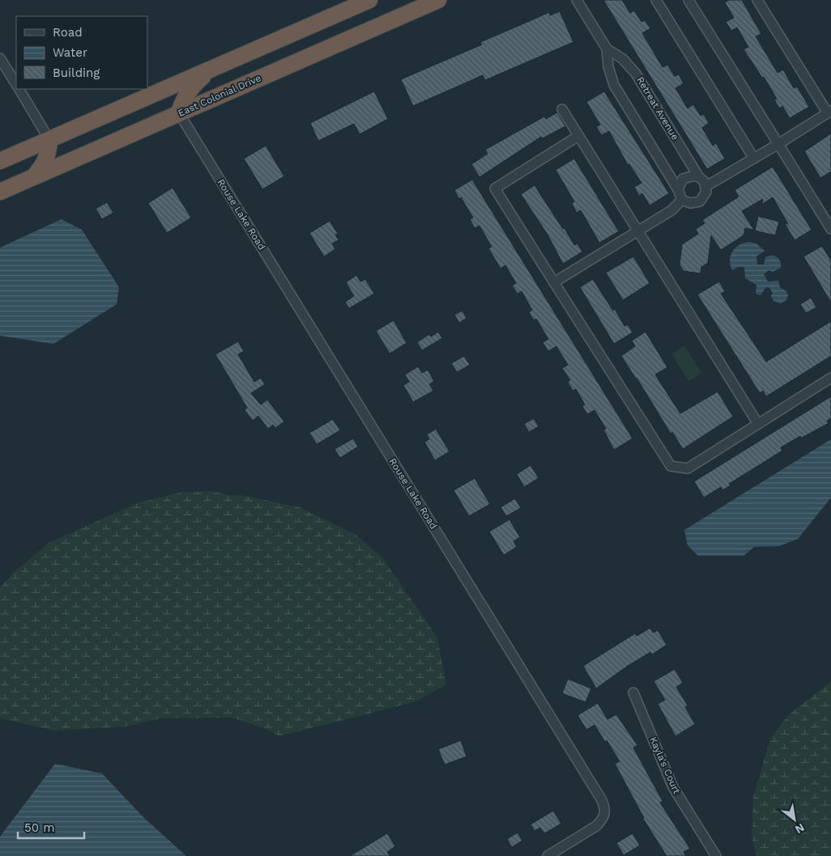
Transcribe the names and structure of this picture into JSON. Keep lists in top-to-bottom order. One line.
{"streets":{"highway":["East Colonial Drive"],"street":["Retreat Avenue","Rouse Lake Road","Kayla's Court"]},"crossings":[["East Colonial Drive","Rouse Lake Road"]],"legend":["Road","Water","Building"],"scale_bar":"50 m","north":"bottom right"}
